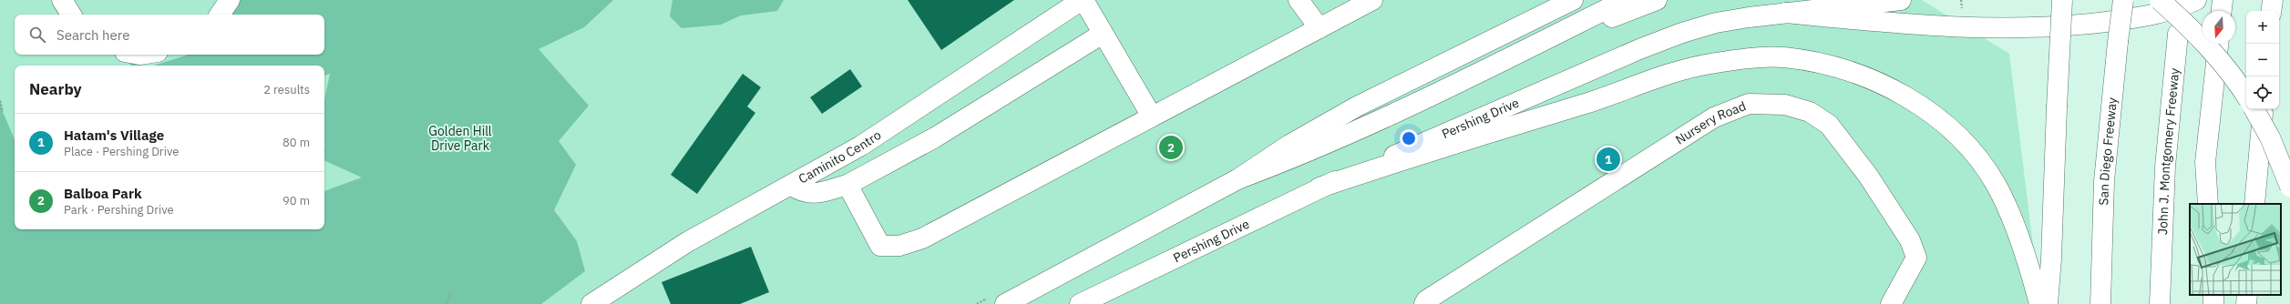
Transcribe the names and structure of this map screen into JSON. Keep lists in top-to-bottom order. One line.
{"streets":{"main road":["Pershing Drive","Nursery Road","San Diego Freeway","John J. Montgomery Freeway","Caminito Centro"]},"parks":["Golden Hill Drive Park"],"north":"bottom","page":{"map_buttons":["+","−"],"search":"Search here","heading":["Nearby","2 results"],"list":[{"mark":"1","name":"Hatam's Village","note":"Place · Pershing Drive","value":"80 m"},{"mark":"2","name":"Balboa Park","note":"Park · Pershing Drive","value":"90 m"}],"pins":["2","1"]}}
